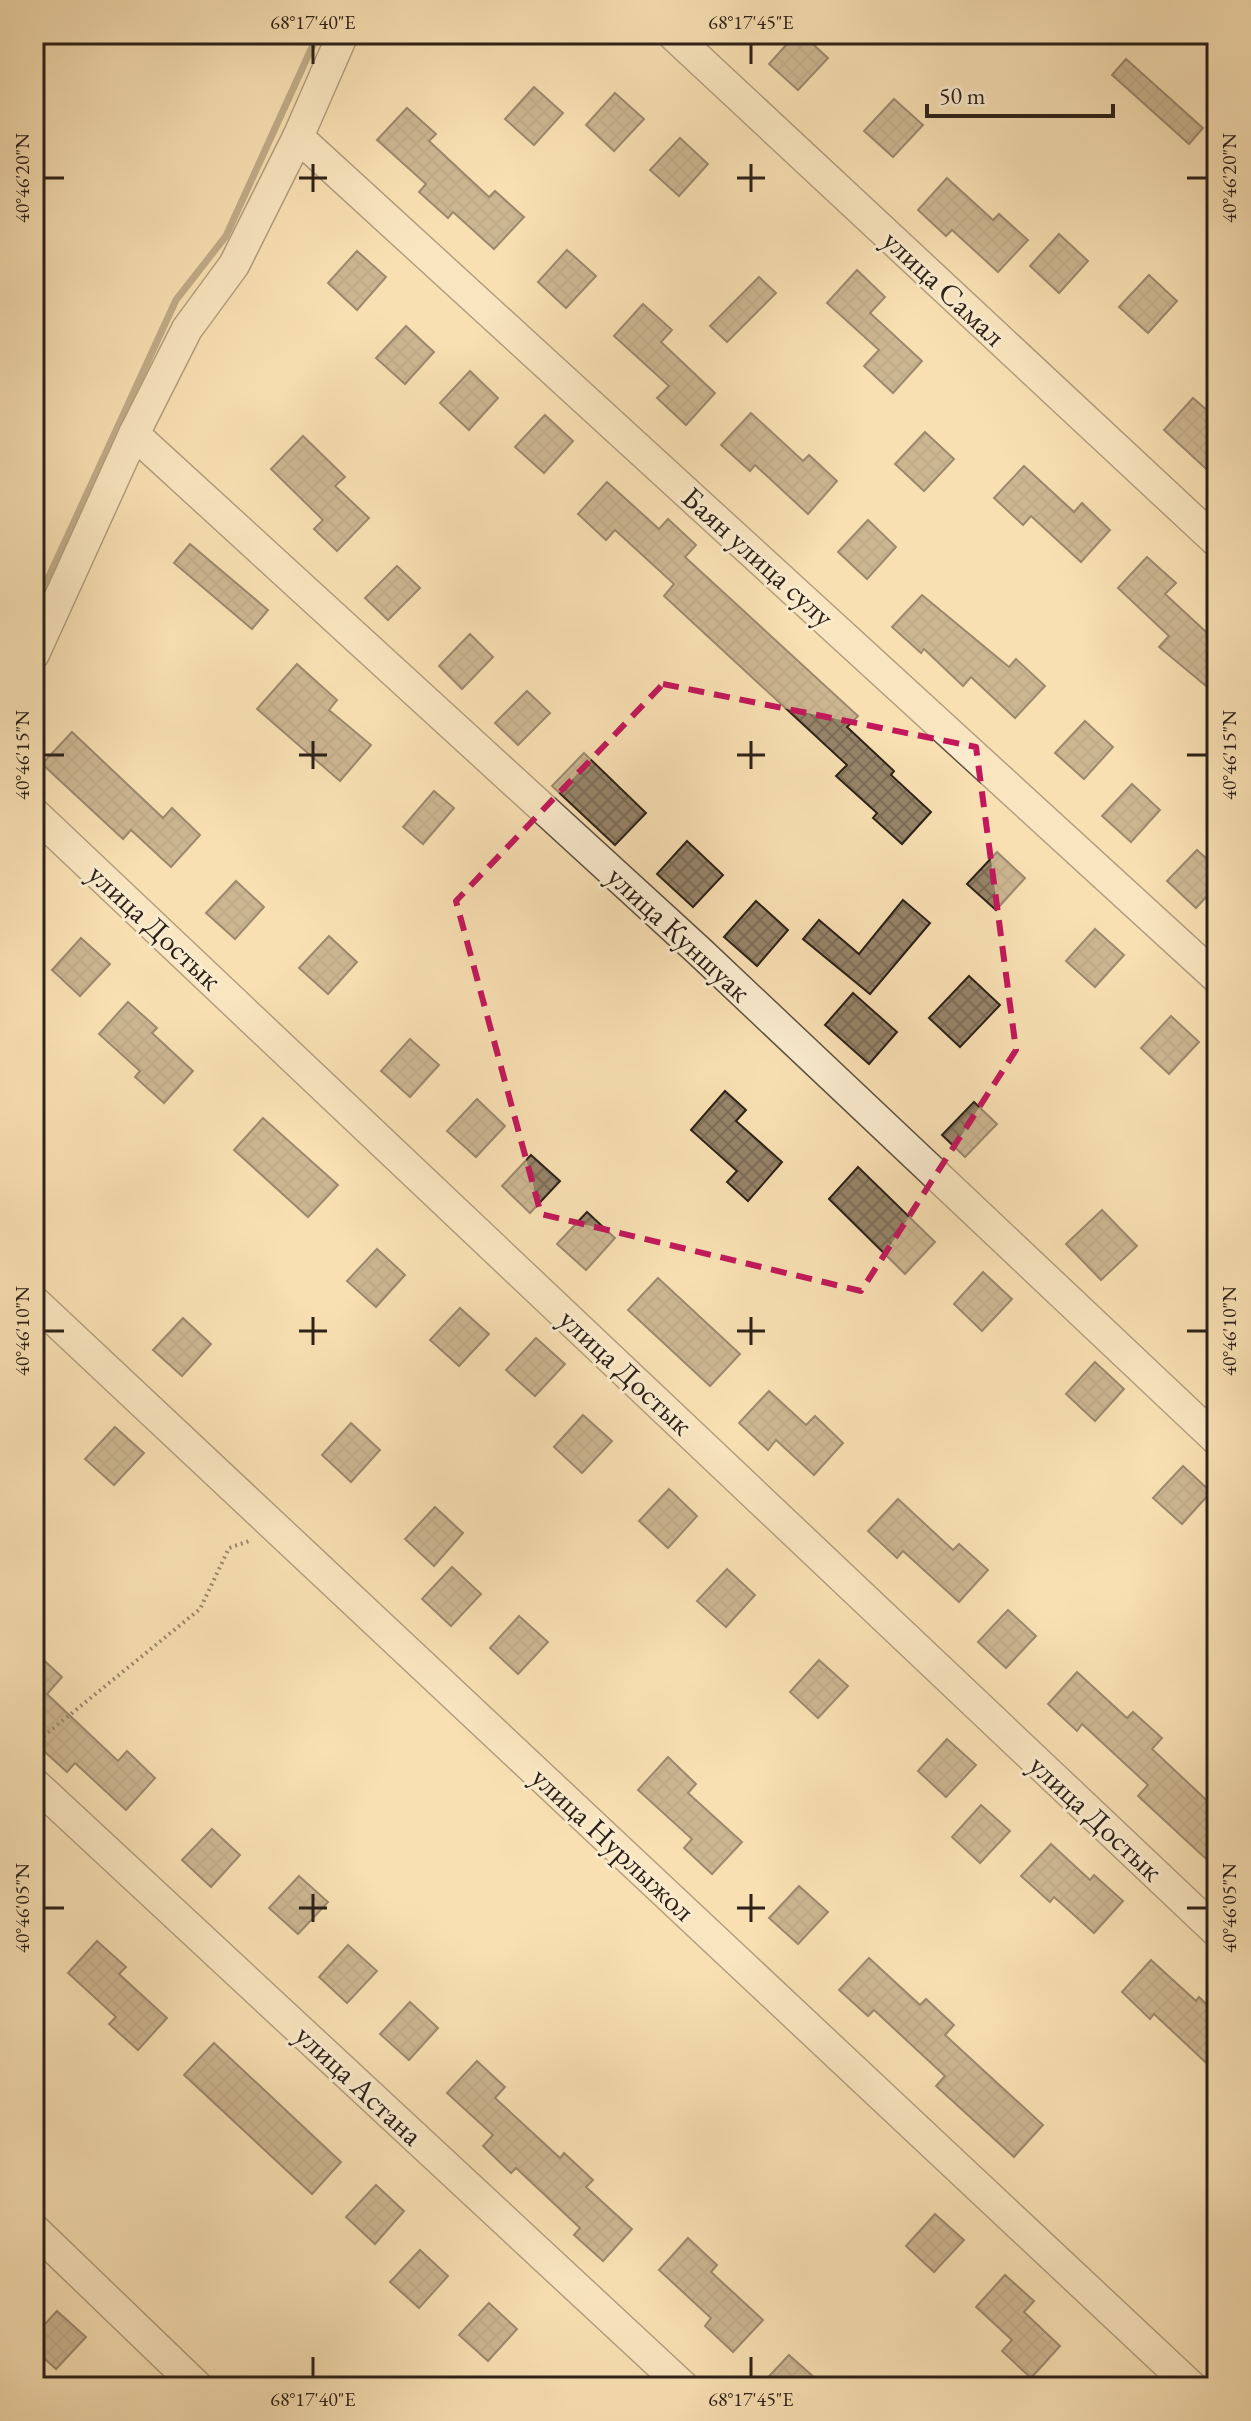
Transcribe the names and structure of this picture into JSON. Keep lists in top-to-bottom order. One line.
{"streets":{"street":["улица Самал","Баян улица сулу","улица Достык","улица Куншуак","улица Нурлыжол","улица Астана"]},"scale_bar":"50 m","coordinates":["68°17'40\"E","68°17'45\"E","40°46'20\"N","40°46'15\"N","40°46'10\"N","40°46'05\"N"]}
